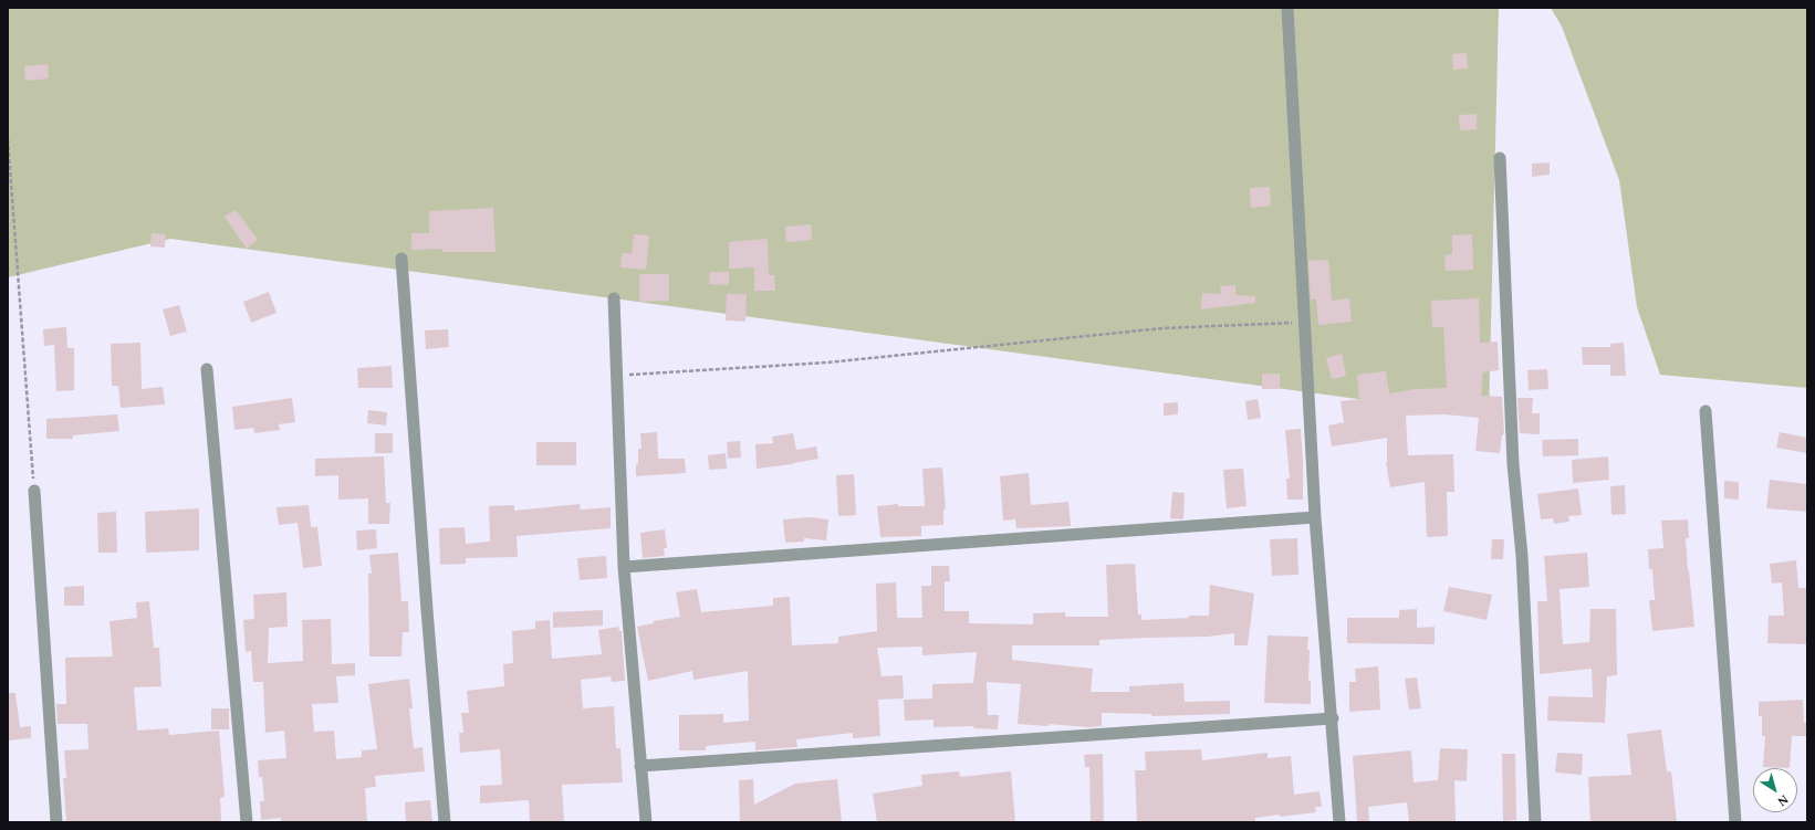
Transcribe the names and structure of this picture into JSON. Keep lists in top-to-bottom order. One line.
{"north":"bottom right"}
